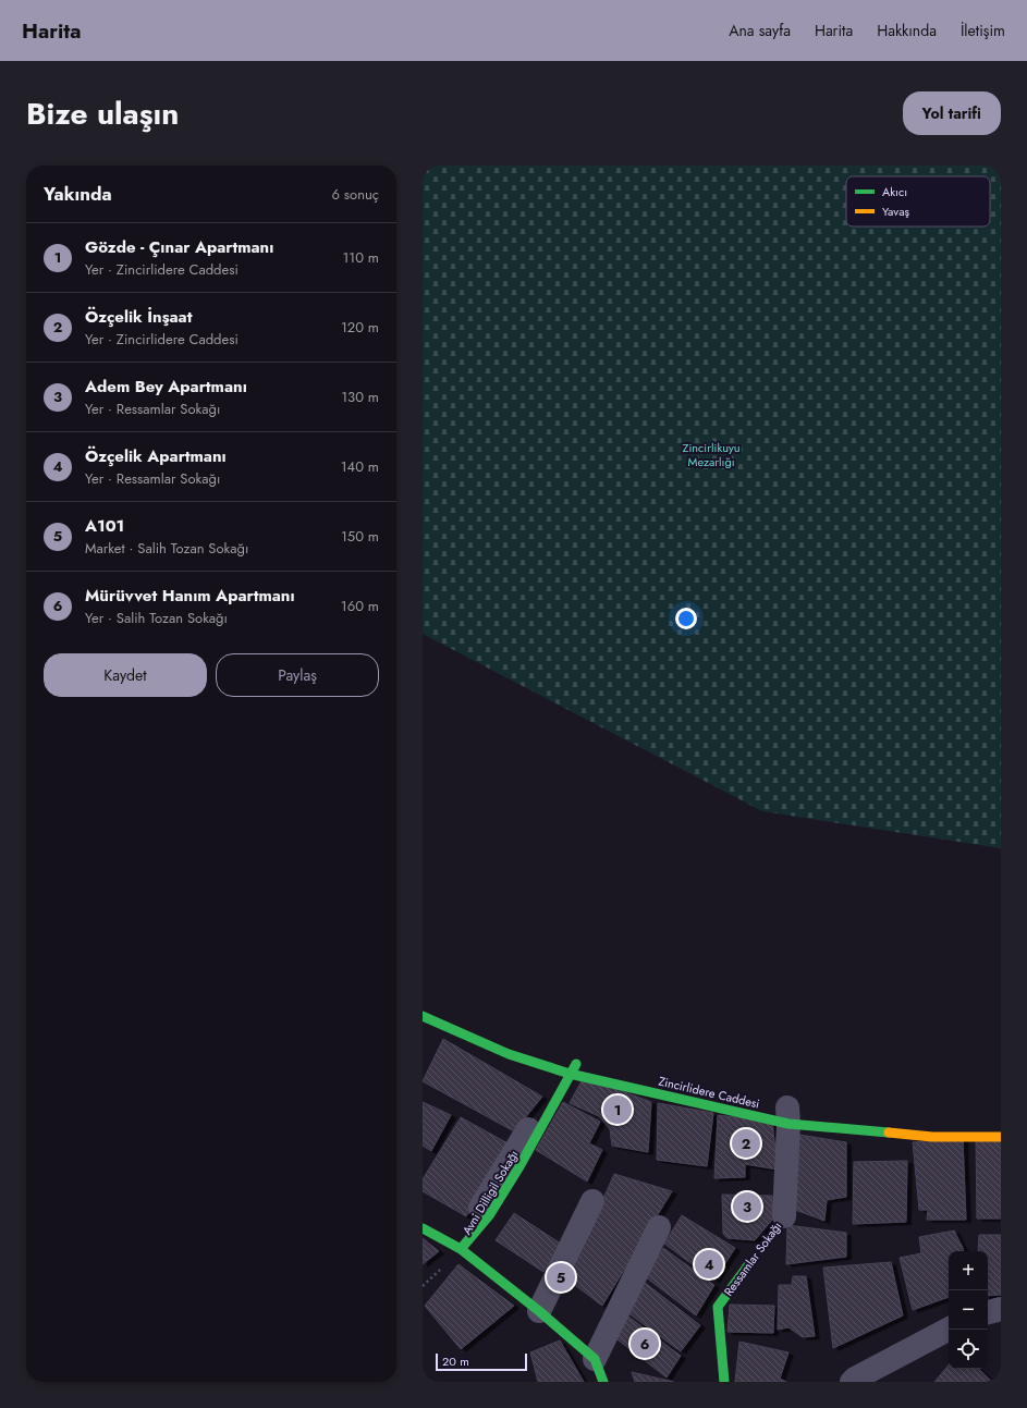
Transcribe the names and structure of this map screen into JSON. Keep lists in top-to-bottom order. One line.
{"streets":{"street":["Zincirlidere Caddesi","Avni Dilligil Sokağı","Ressamlar Sokağı"]},"crossings":[["Zincirlidere Caddesi","Avni Dilligil Sokağı"],["Zincirlidere Caddesi","Ressamlar Sokağı"]],"parks":["Zincirlikuyu Mezarlığı"],"legend":["Akıcı","Yavaş"],"scale_bar":"20 m","page":{"header":"Harita","nav":["Ana sayfa","Harita","Hakkında","İletişim"],"title":"Bize ulaşın","buttons":["Yol tarifi",["Kaydet","Paylaş"]],"heading":["Yakında","6 sonuç"],"list":[{"mark":"1","name":"Gözde - Çınar Apartmanı","note":"Yer · Zincirlidere Caddesi","value":"110 m"},{"mark":"2","name":"Özçelik İnşaat","note":"Yer · Zincirlidere Caddesi","value":"120 m"},{"mark":"3","name":"Adem Bey Apartmanı","note":"Yer · Ressamlar Sokağı","value":"130 m"},{"mark":"4","name":"Özçelik Apartmanı","note":"Yer · Ressamlar Sokağı","value":"140 m"},{"mark":"5","name":"A101","note":"Market · Salih Tozan Sokağı","value":"150 m"},{"mark":"6","name":"Mürüvvet Hanım Apartmanı","note":"Yer · Salih Tozan Sokağı","value":"160 m"}],"pins":["1","2","3","4","5","6"],"map_buttons":["+","−"],"scale":"20 m"}}
